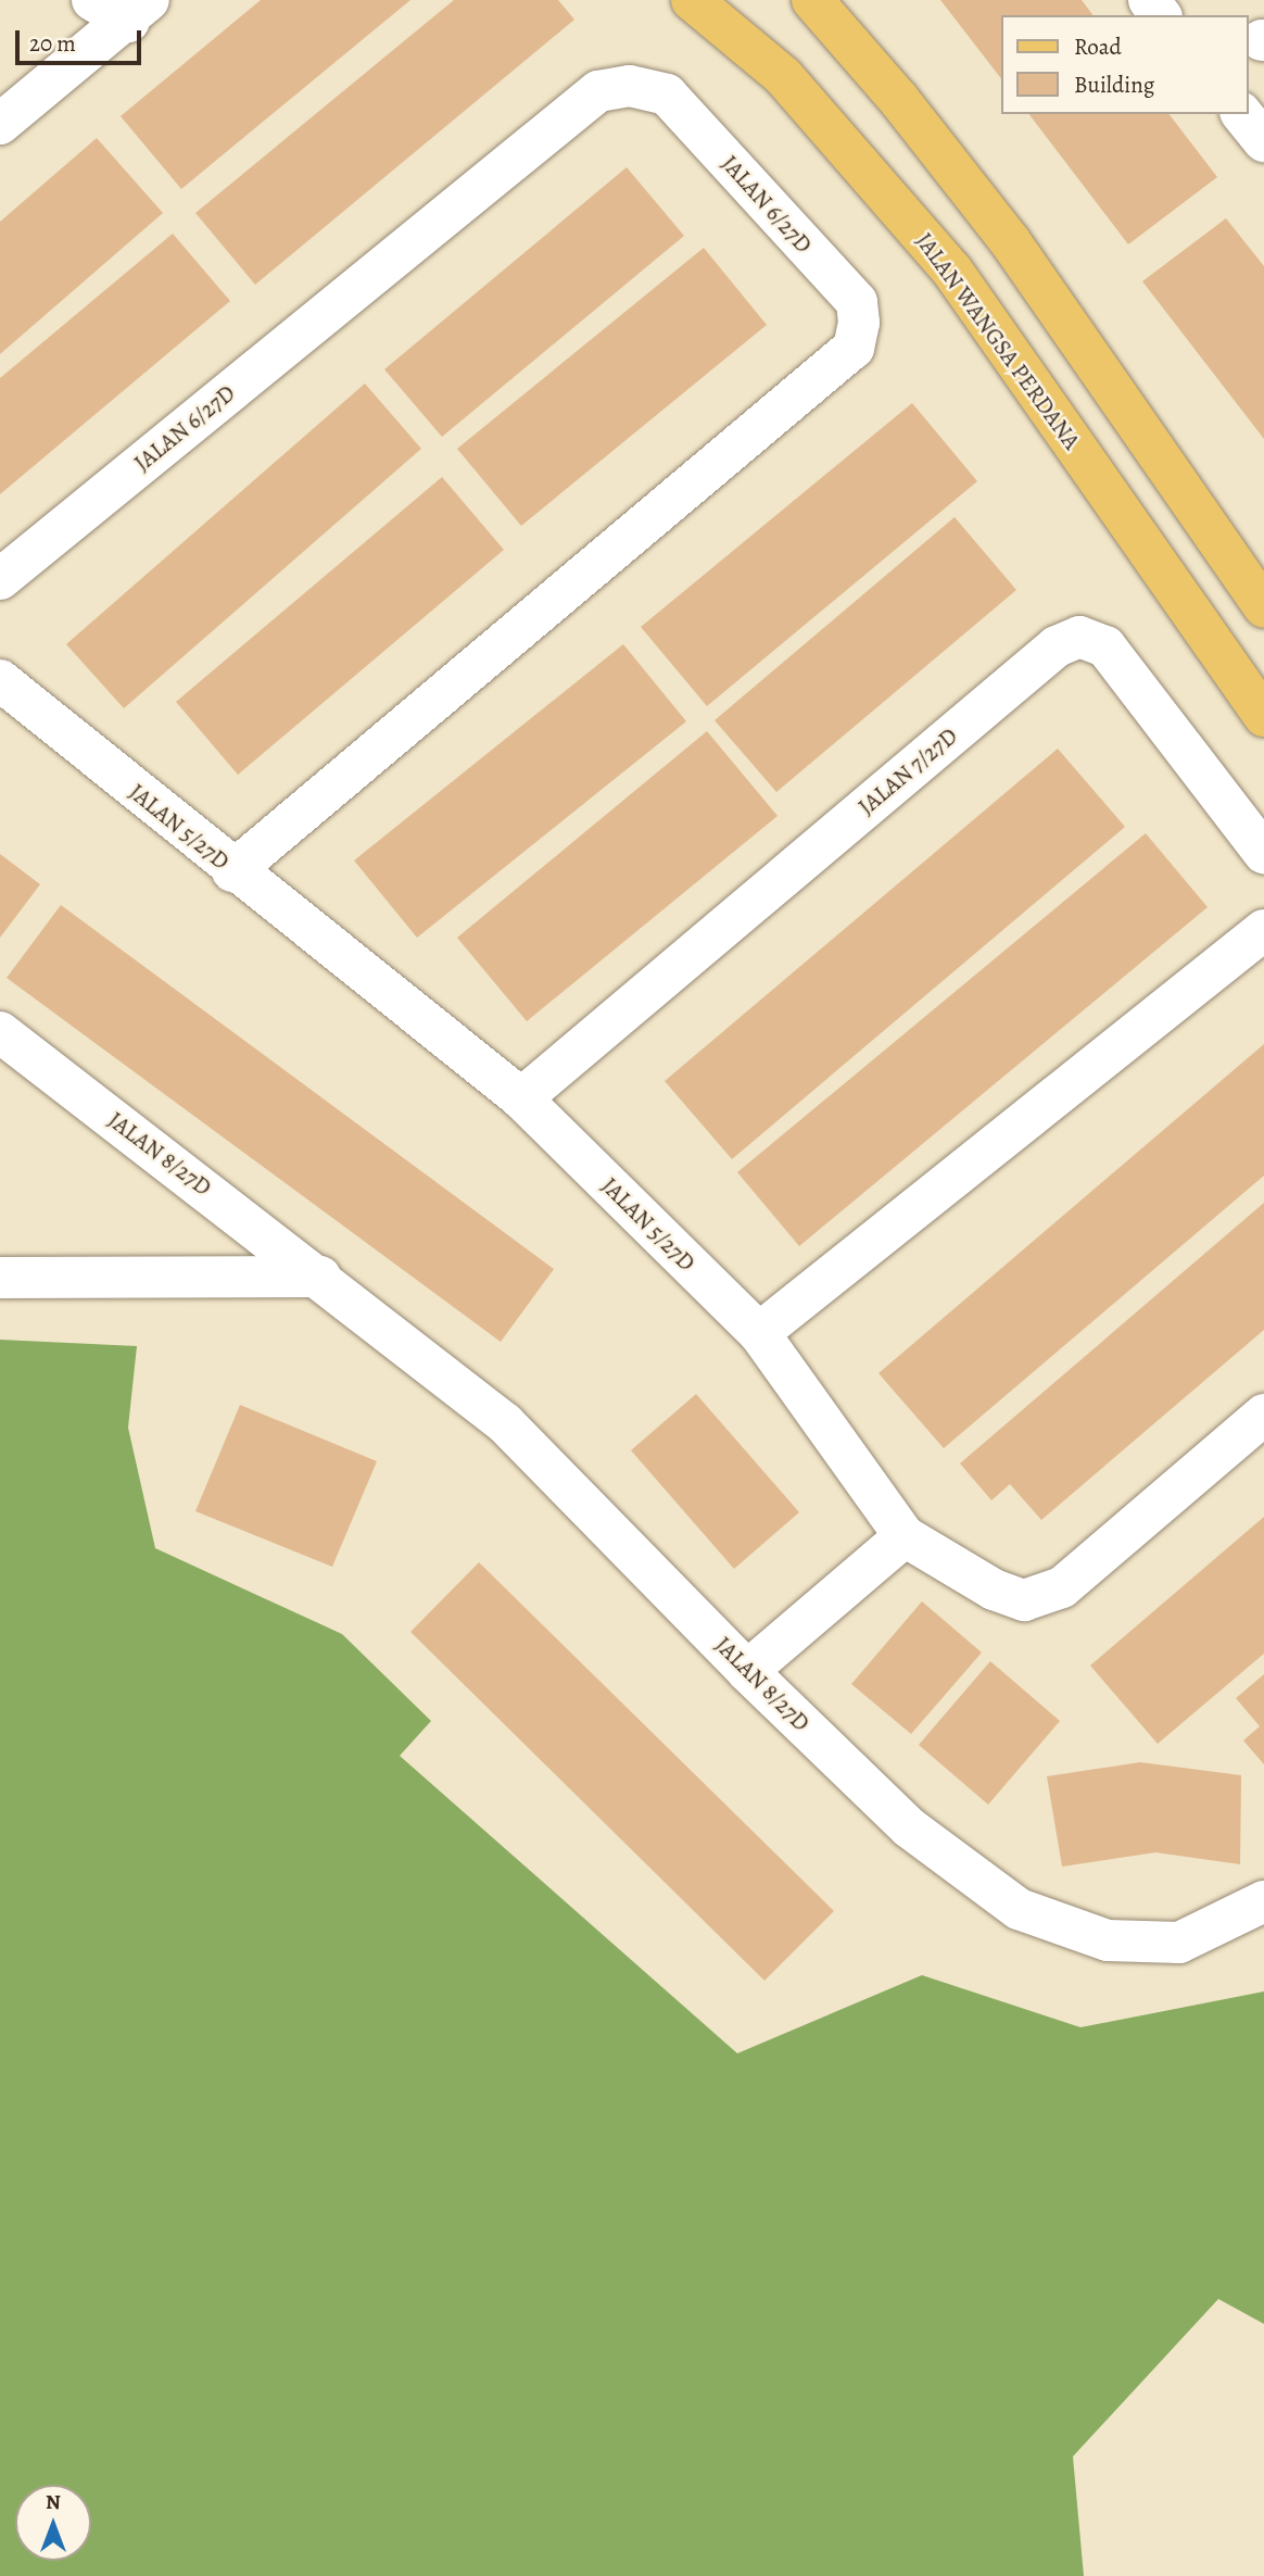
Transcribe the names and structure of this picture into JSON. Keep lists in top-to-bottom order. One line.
{"streets":{"main road":["JALAN WANGSA PERDANA"],"street":["JALAN 6/27D","JALAN 7/27D","JALAN 5/27D","JALAN 8/27D"]},"crossings":[["JALAN 6/27D","JALAN 5/27D"],["JALAN 7/27D","JALAN 5/27D"]],"legend":["Road","Building"],"scale_bar":"20 m","north":"top"}
